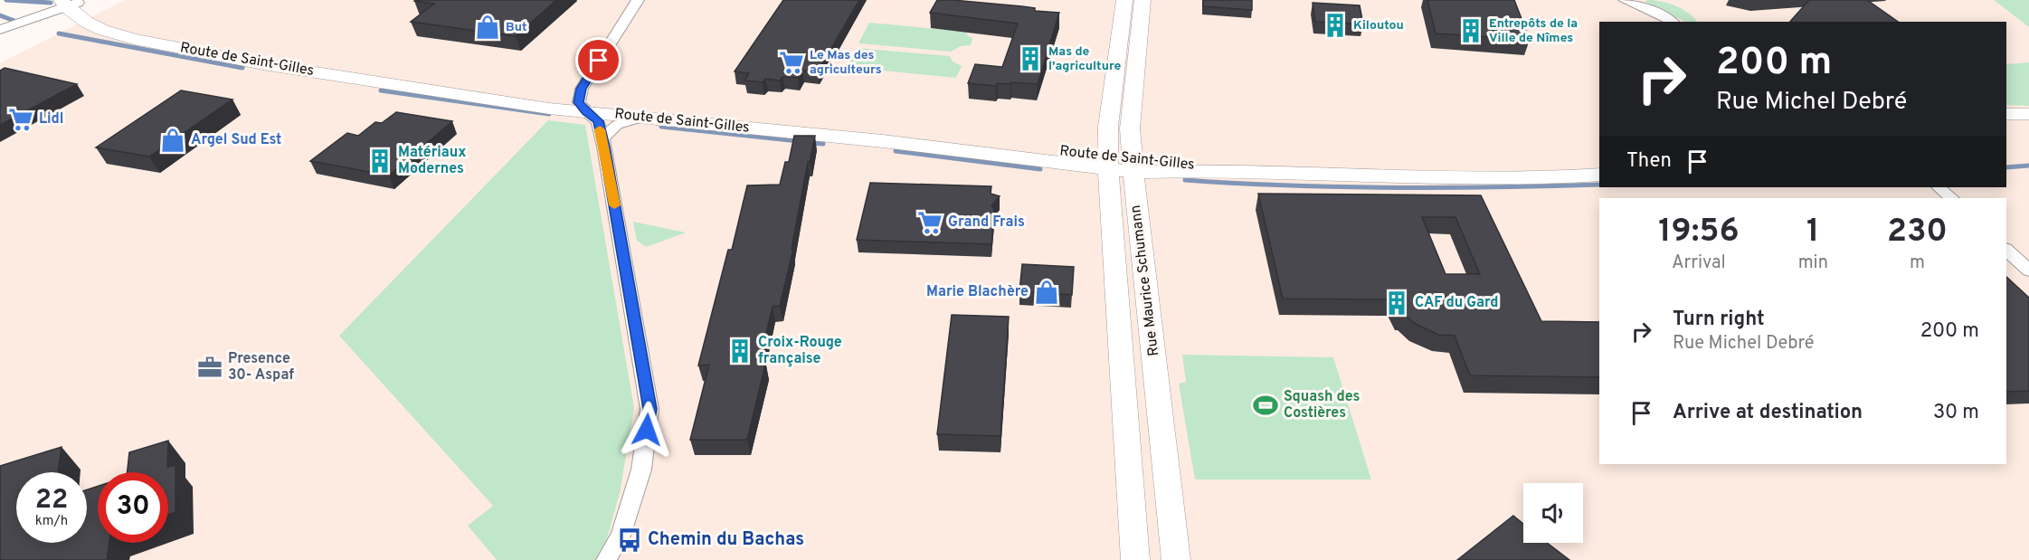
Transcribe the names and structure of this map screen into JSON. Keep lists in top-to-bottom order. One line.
{"streets":{"main road":["Route de Saint-Gilles","Rue Maurice Schumann"]},"crossings":[["Route de Saint-Gilles","Rue Maurice Schumann"]],"places":{"building":["Kiloutou","Entrepôts de la Ville de Nîmes","Mas de l'agriculture","Matériaux Modernes","CAF du Gard","Croix-Rouge française"],"shop":["But","Argel Sud Est","Marie Blachère"],"supermarket":["Le Mas des agriculteurs","Lidl","Grand Frais"],"office":["Presence 30- Aspaf"],"sports":["Squash des Costières"],"bus stop":["Chemin du Bachas"]},"page":{"turn":["200 m","Rue Michel Debré"],"then":"Then","eta":["19:56","Arrival","1","min","230","m"],"list":[{"name":"Turn right","note":"Rue Michel Debré","value":"200 m"},{"name":"Arrive at destination","value":"30 m"}],"speed":"22 km/h","limit":"30"}}
